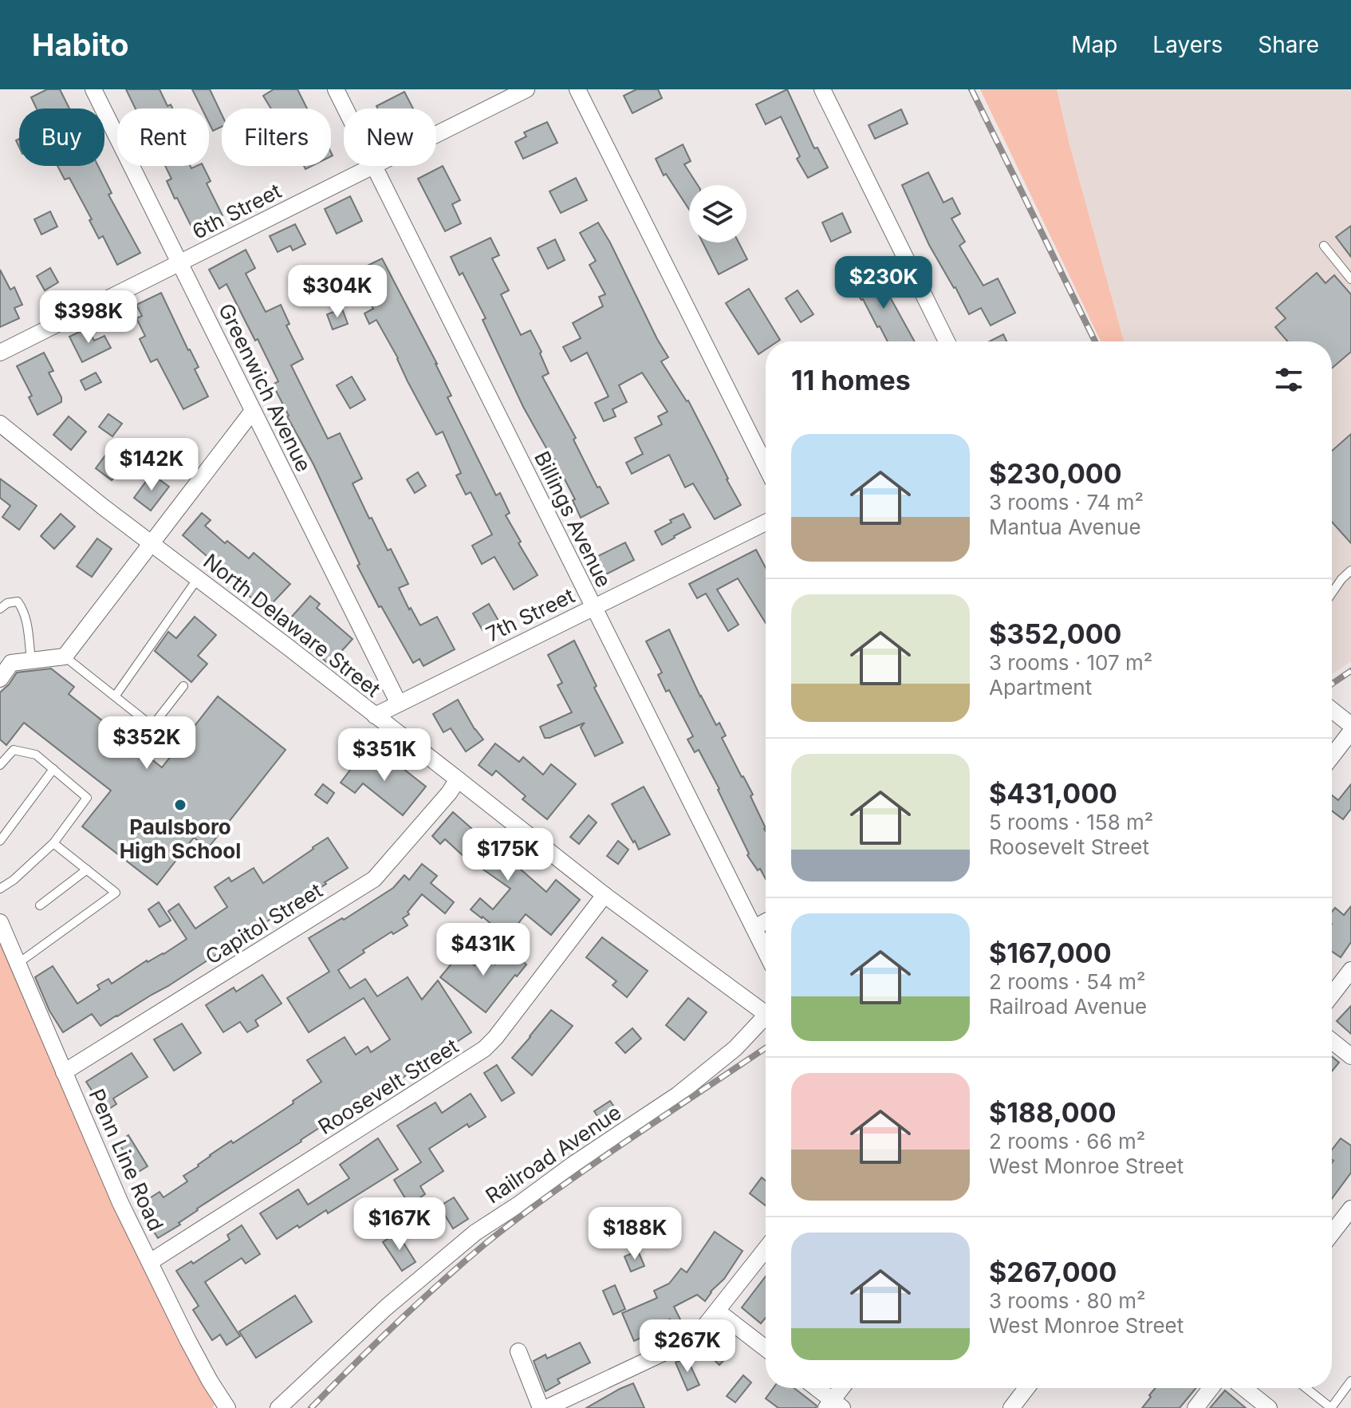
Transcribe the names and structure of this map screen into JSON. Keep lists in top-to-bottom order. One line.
{"streets":{"street":["6th Street","Greenwich Avenue","Billings Avenue","7th Street","North Delaware Street","Capitol Street","Roosevelt Street","Railroad Avenue","Penn Line Road"]},"crossings":[["6th Street","Greenwich Avenue"],["6th Street","Billings Avenue"],["Greenwich Avenue","7th Street"],["Billings Avenue","7th Street"],["7th Street","North Delaware Street"],["North Delaware Street","Capitol Street"],["North Delaware Street","Roosevelt Street"],["Capitol Street","Penn Line Road"],["Roosevelt Street","Penn Line Road"]],"places":["Paulsboro High School"],"page":{"header":"Habito","nav":["Map","Layers","Share"],"chip":["Buy","Rent","Filters","New"],"price":["$230K","$304K","$398K","$142K","$352K","$351K","$175K","$431K","$167K","$188K","$267K"],"heading":"11 homes","list":[{"name":"$230,000","note":"3 rooms · 74 m² · Mantua Avenue"},{"name":"$352,000","note":"3 rooms · 107 m² · Apartment"},{"name":"$431,000","note":"5 rooms · 158 m² · Roosevelt Street"},{"name":"$167,000","note":"2 rooms · 54 m² · Railroad Avenue"},{"name":"$188,000","note":"2 rooms · 66 m² · West Monroe Street"},{"name":"$267,000","note":"3 rooms · 80 m² · West Monroe Street"}]}}
